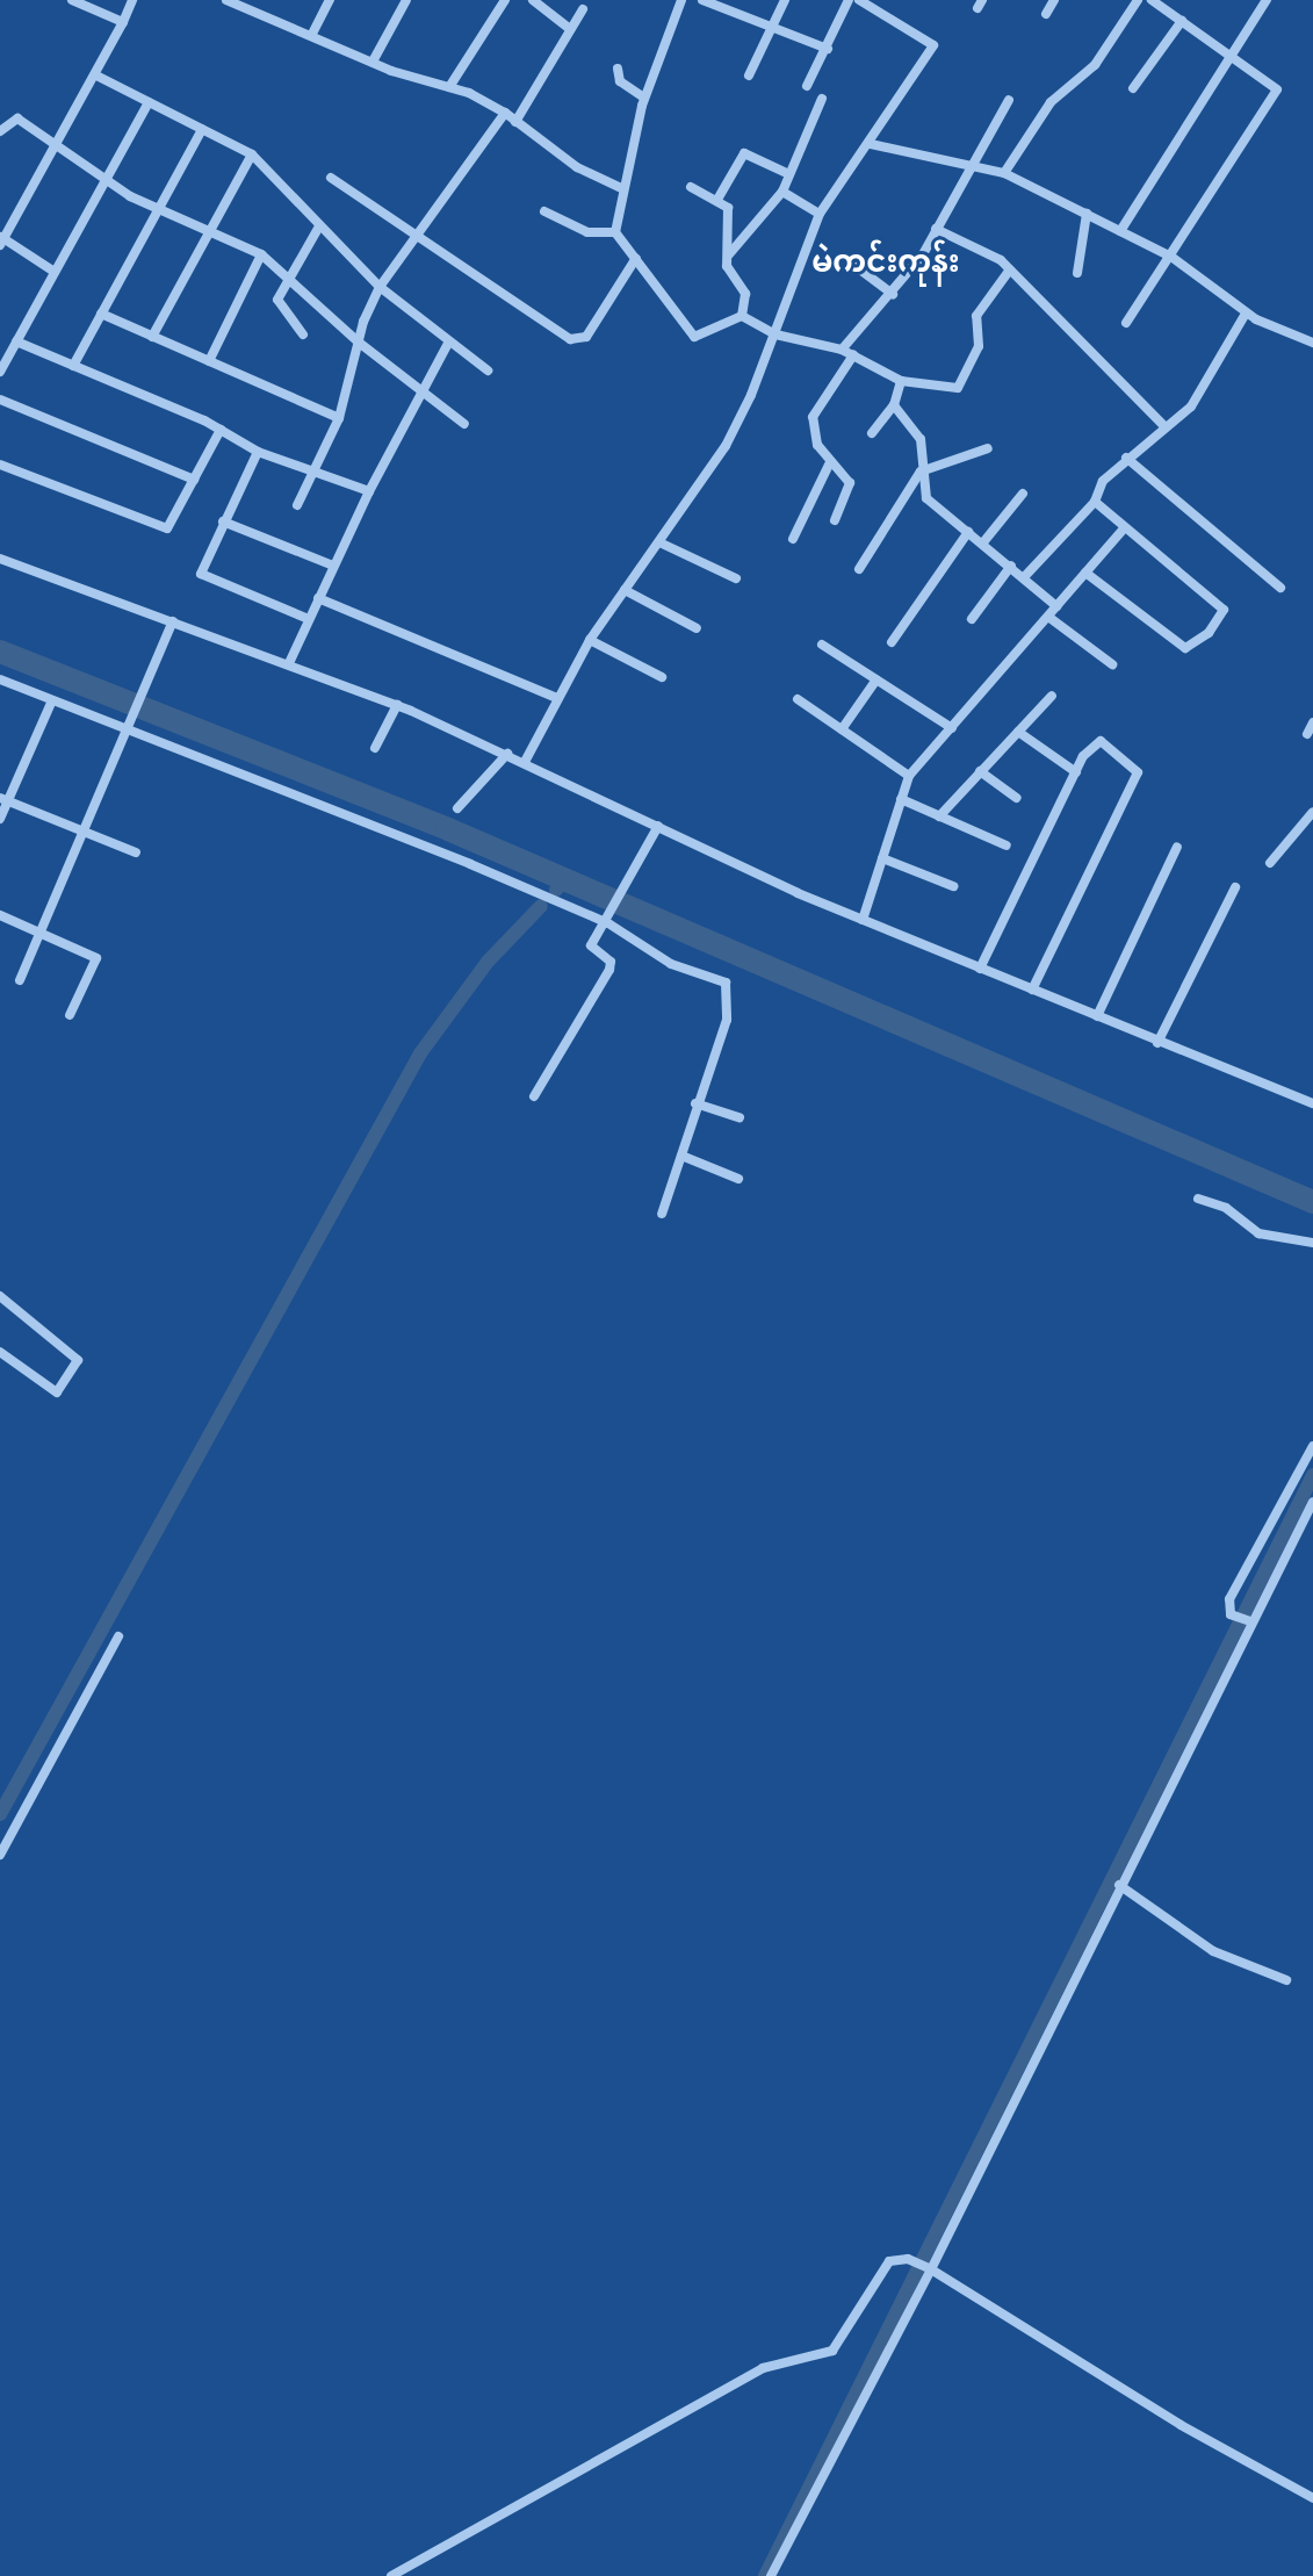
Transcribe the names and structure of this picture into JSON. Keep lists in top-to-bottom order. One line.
{"districts":["မဲကင်းကုန်း"]}
